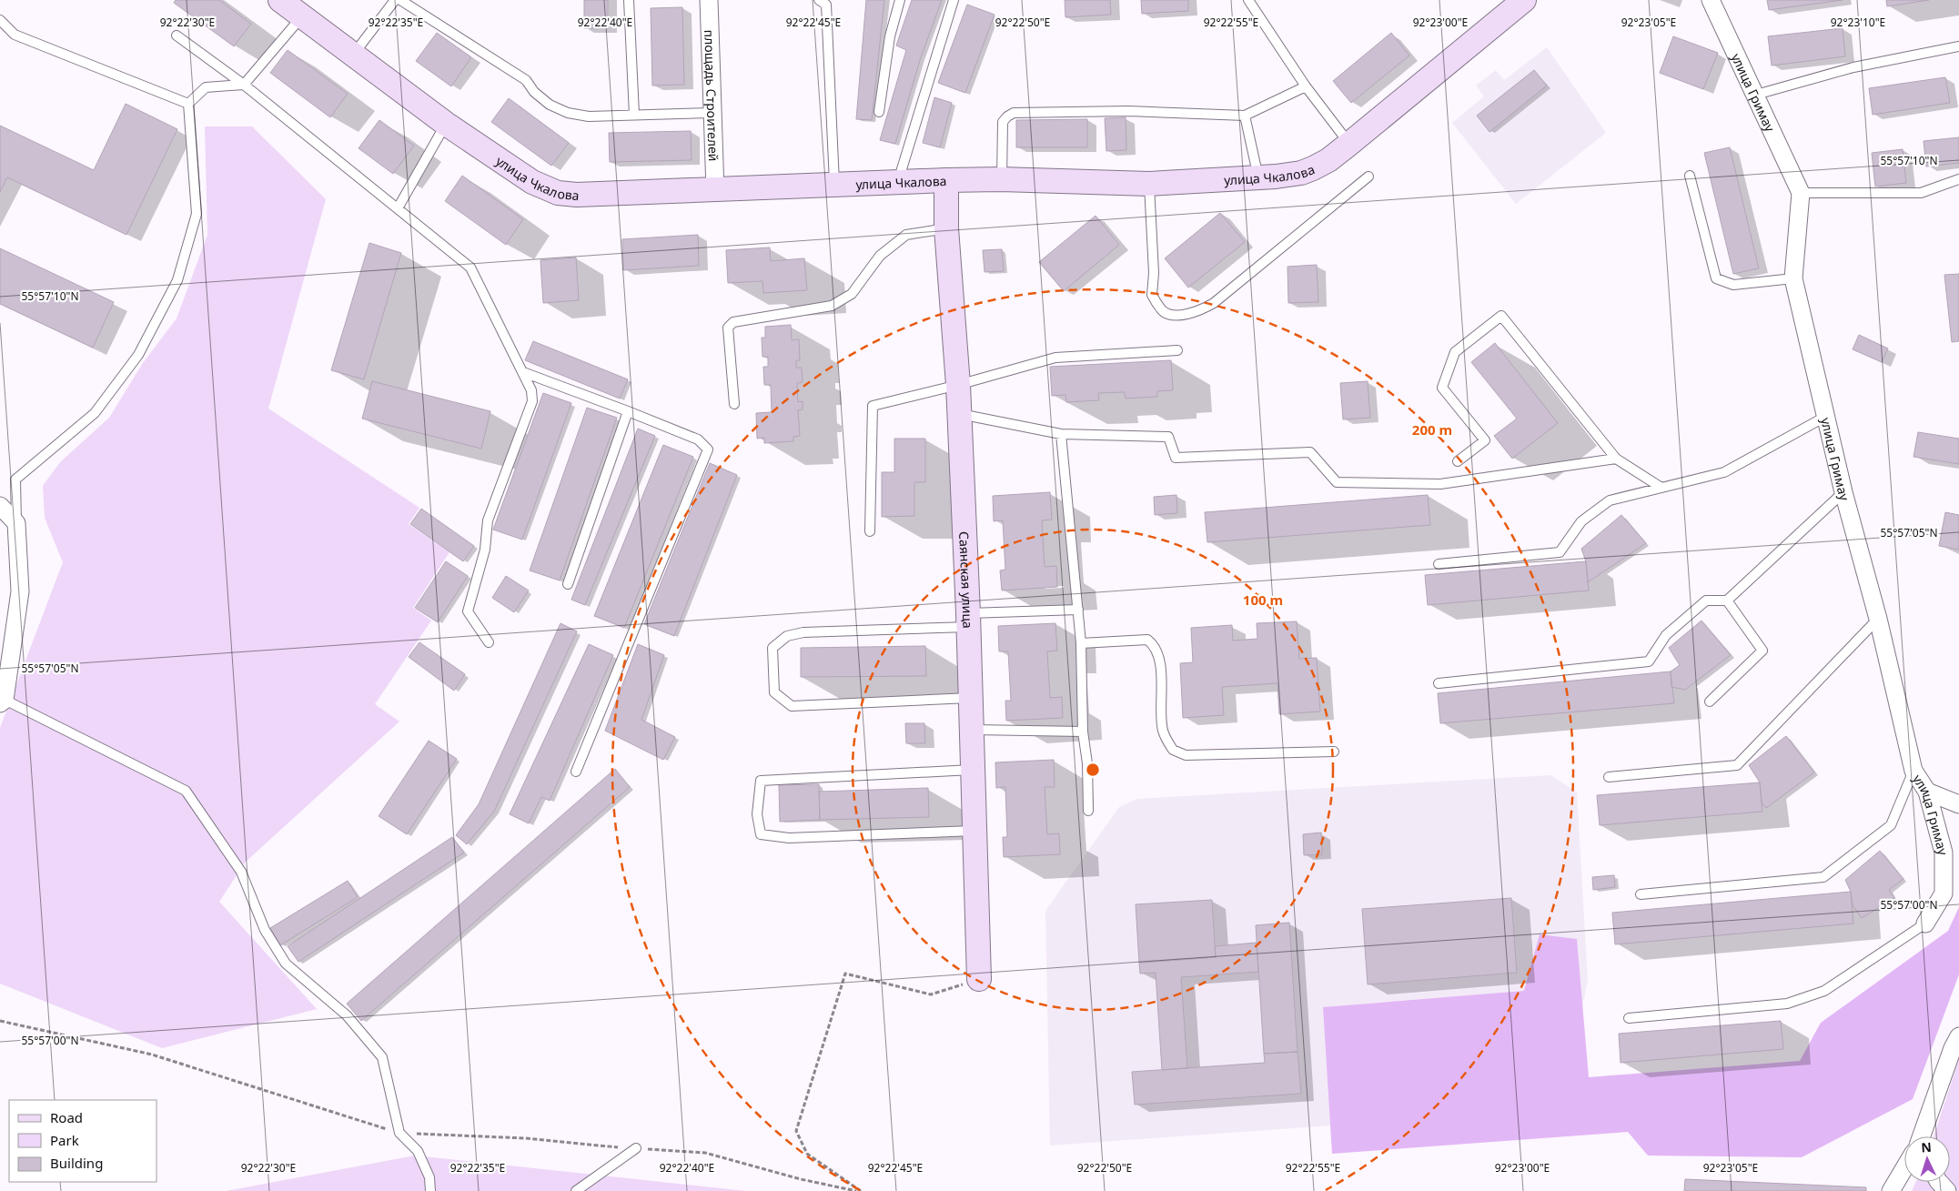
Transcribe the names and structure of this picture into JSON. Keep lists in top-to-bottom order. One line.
{"streets":{"main road":["улица Чкалова","Саянская улица"],"street":["улица Гримау","площадь Строителей"]},"crossings":[["площадь Строителей","улица Чкалова"],["улица Чкалова","Саянская улица"]],"legend":["Road","Park","Building"],"north":"top","coordinates":["92°22'30\"E","92°22'35\"E","92°22'40\"E","92°22'45\"E","92°22'50\"E","92°22'55\"E","92°23'00\"E","92°23'05\"E","92°23'10\"E","55°57'10\"N","55°57'05\"N","55°57'00\"N"],"rings":["200 m","100 m"]}
